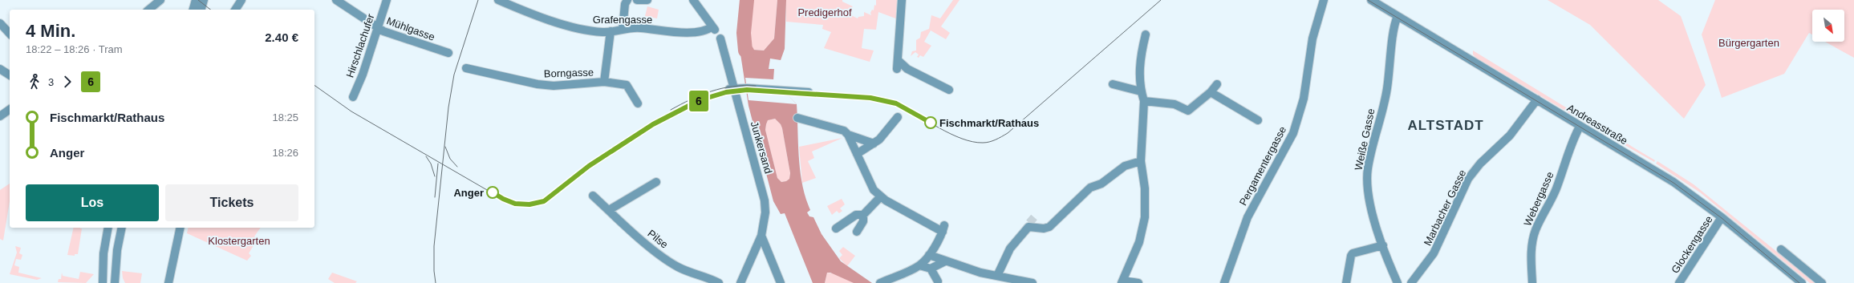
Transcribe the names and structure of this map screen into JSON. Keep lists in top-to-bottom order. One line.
{"streets":{"street":["Grafengasse","Mühlgasse","Hirschlachufer","Borngasse","Andreasstraße","Weiße Gasse","Junkersand","Pergamentergasse","Webergasse","Marbacher Gasse","Pilse","Glockengasse"]},"crossings":[["Grafengasse","Borngasse"],["Mühlgasse","Hirschlachufer"],["Andreasstraße","Weiße Gasse"],["Andreasstraße","Webergasse"],["Andreasstraße","Marbacher Gasse"],["Andreasstraße","Glockengasse"]],"districts":["ALTSTADT"],"parks":["Predigerhof","Bürgergarten","Klostergarten"],"places":["Fischmarkt/Rathaus","Anger"],"lines":["tram line 6"],"north":"bottom right","page":{"on_map":"6","heading":["4 Min.","18:22 – 18:26 · Tram","2.40 €"],"legs":["3","6"],"list":[{"name":"Fischmarkt/Rathaus","value":"18:25"},{"name":"Anger","value":"18:26"}],"buttons":["Los","Tickets"]}}
